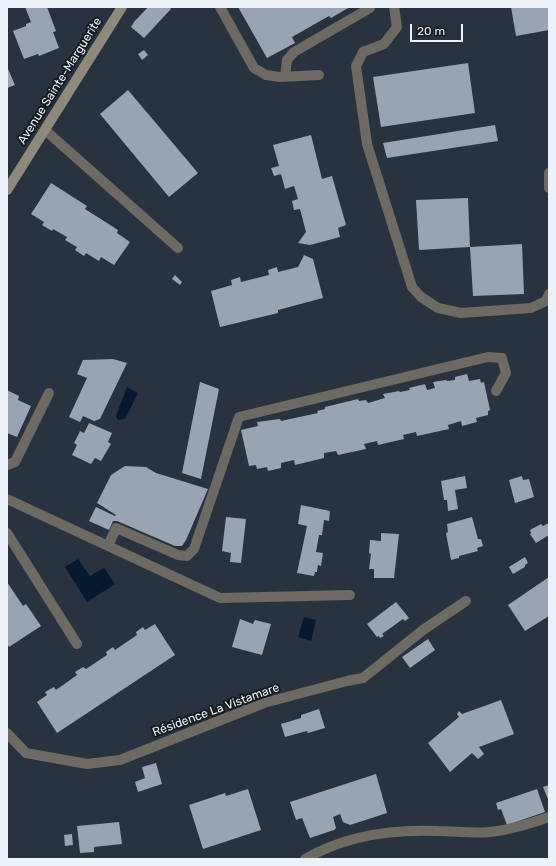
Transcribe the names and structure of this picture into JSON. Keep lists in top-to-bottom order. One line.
{"streets":{"street":["Avenue Sainte-Marguerite","Résidence La Vistamare"]},"scale_bar":"20 m"}
